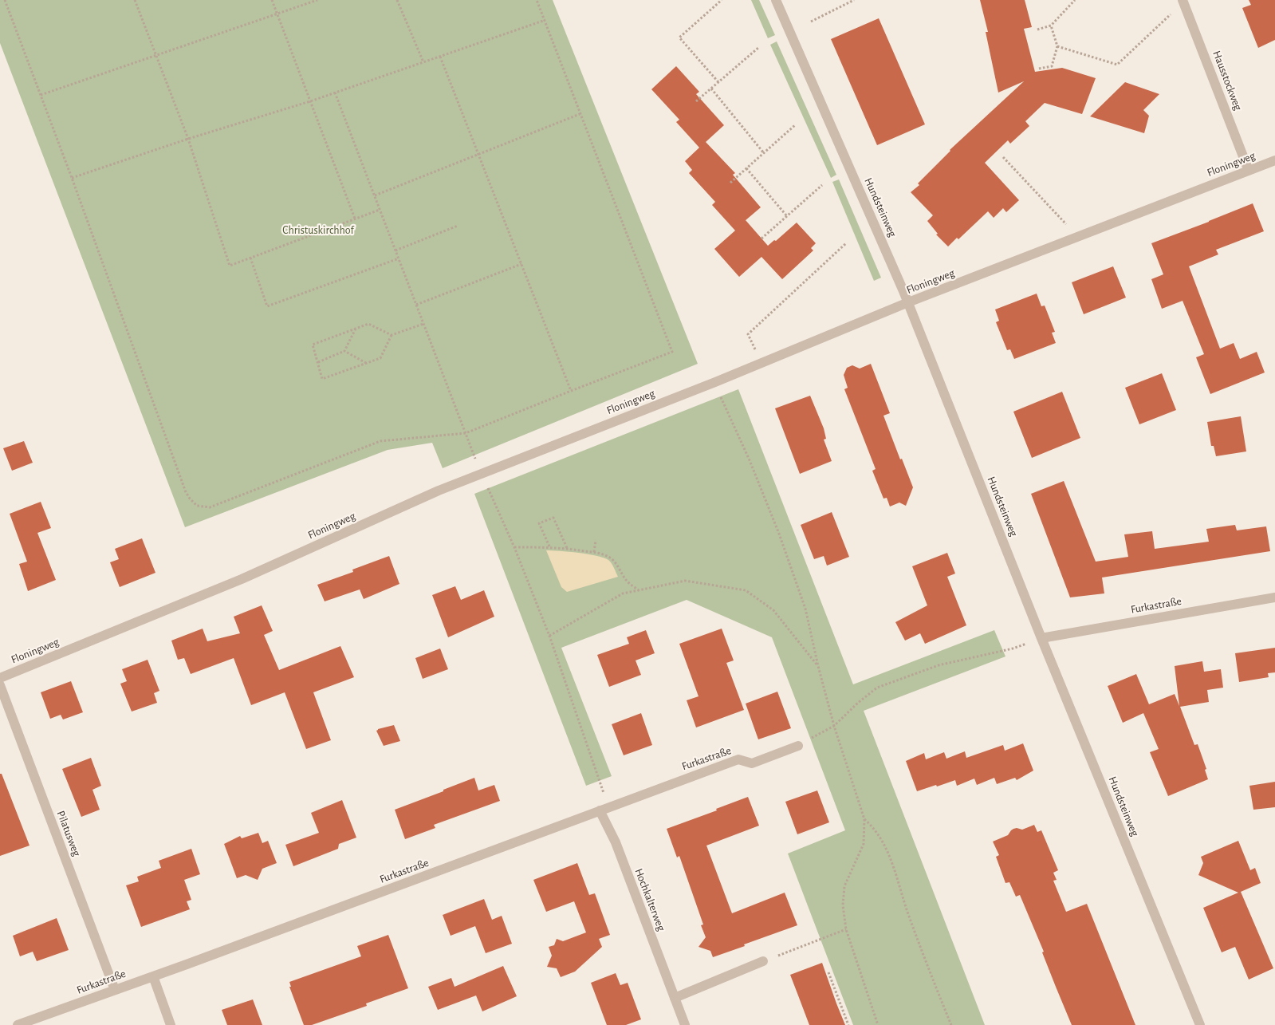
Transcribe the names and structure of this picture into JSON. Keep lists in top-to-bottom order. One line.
{"streets":{"street":["Hausstockweg","Floningweg","Hundsteinweg","Furkastraße","Pilatusweg","Hochkalterweg"]},"crossings":[["Hausstockweg","Floningweg"],["Floningweg","Hundsteinweg"],["Hundsteinweg","Furkastraße"],["Furkastraße","Pilatusweg"],["Furkastraße","Hochkalterweg"]],"parks":["Christuskirchhof"]}
